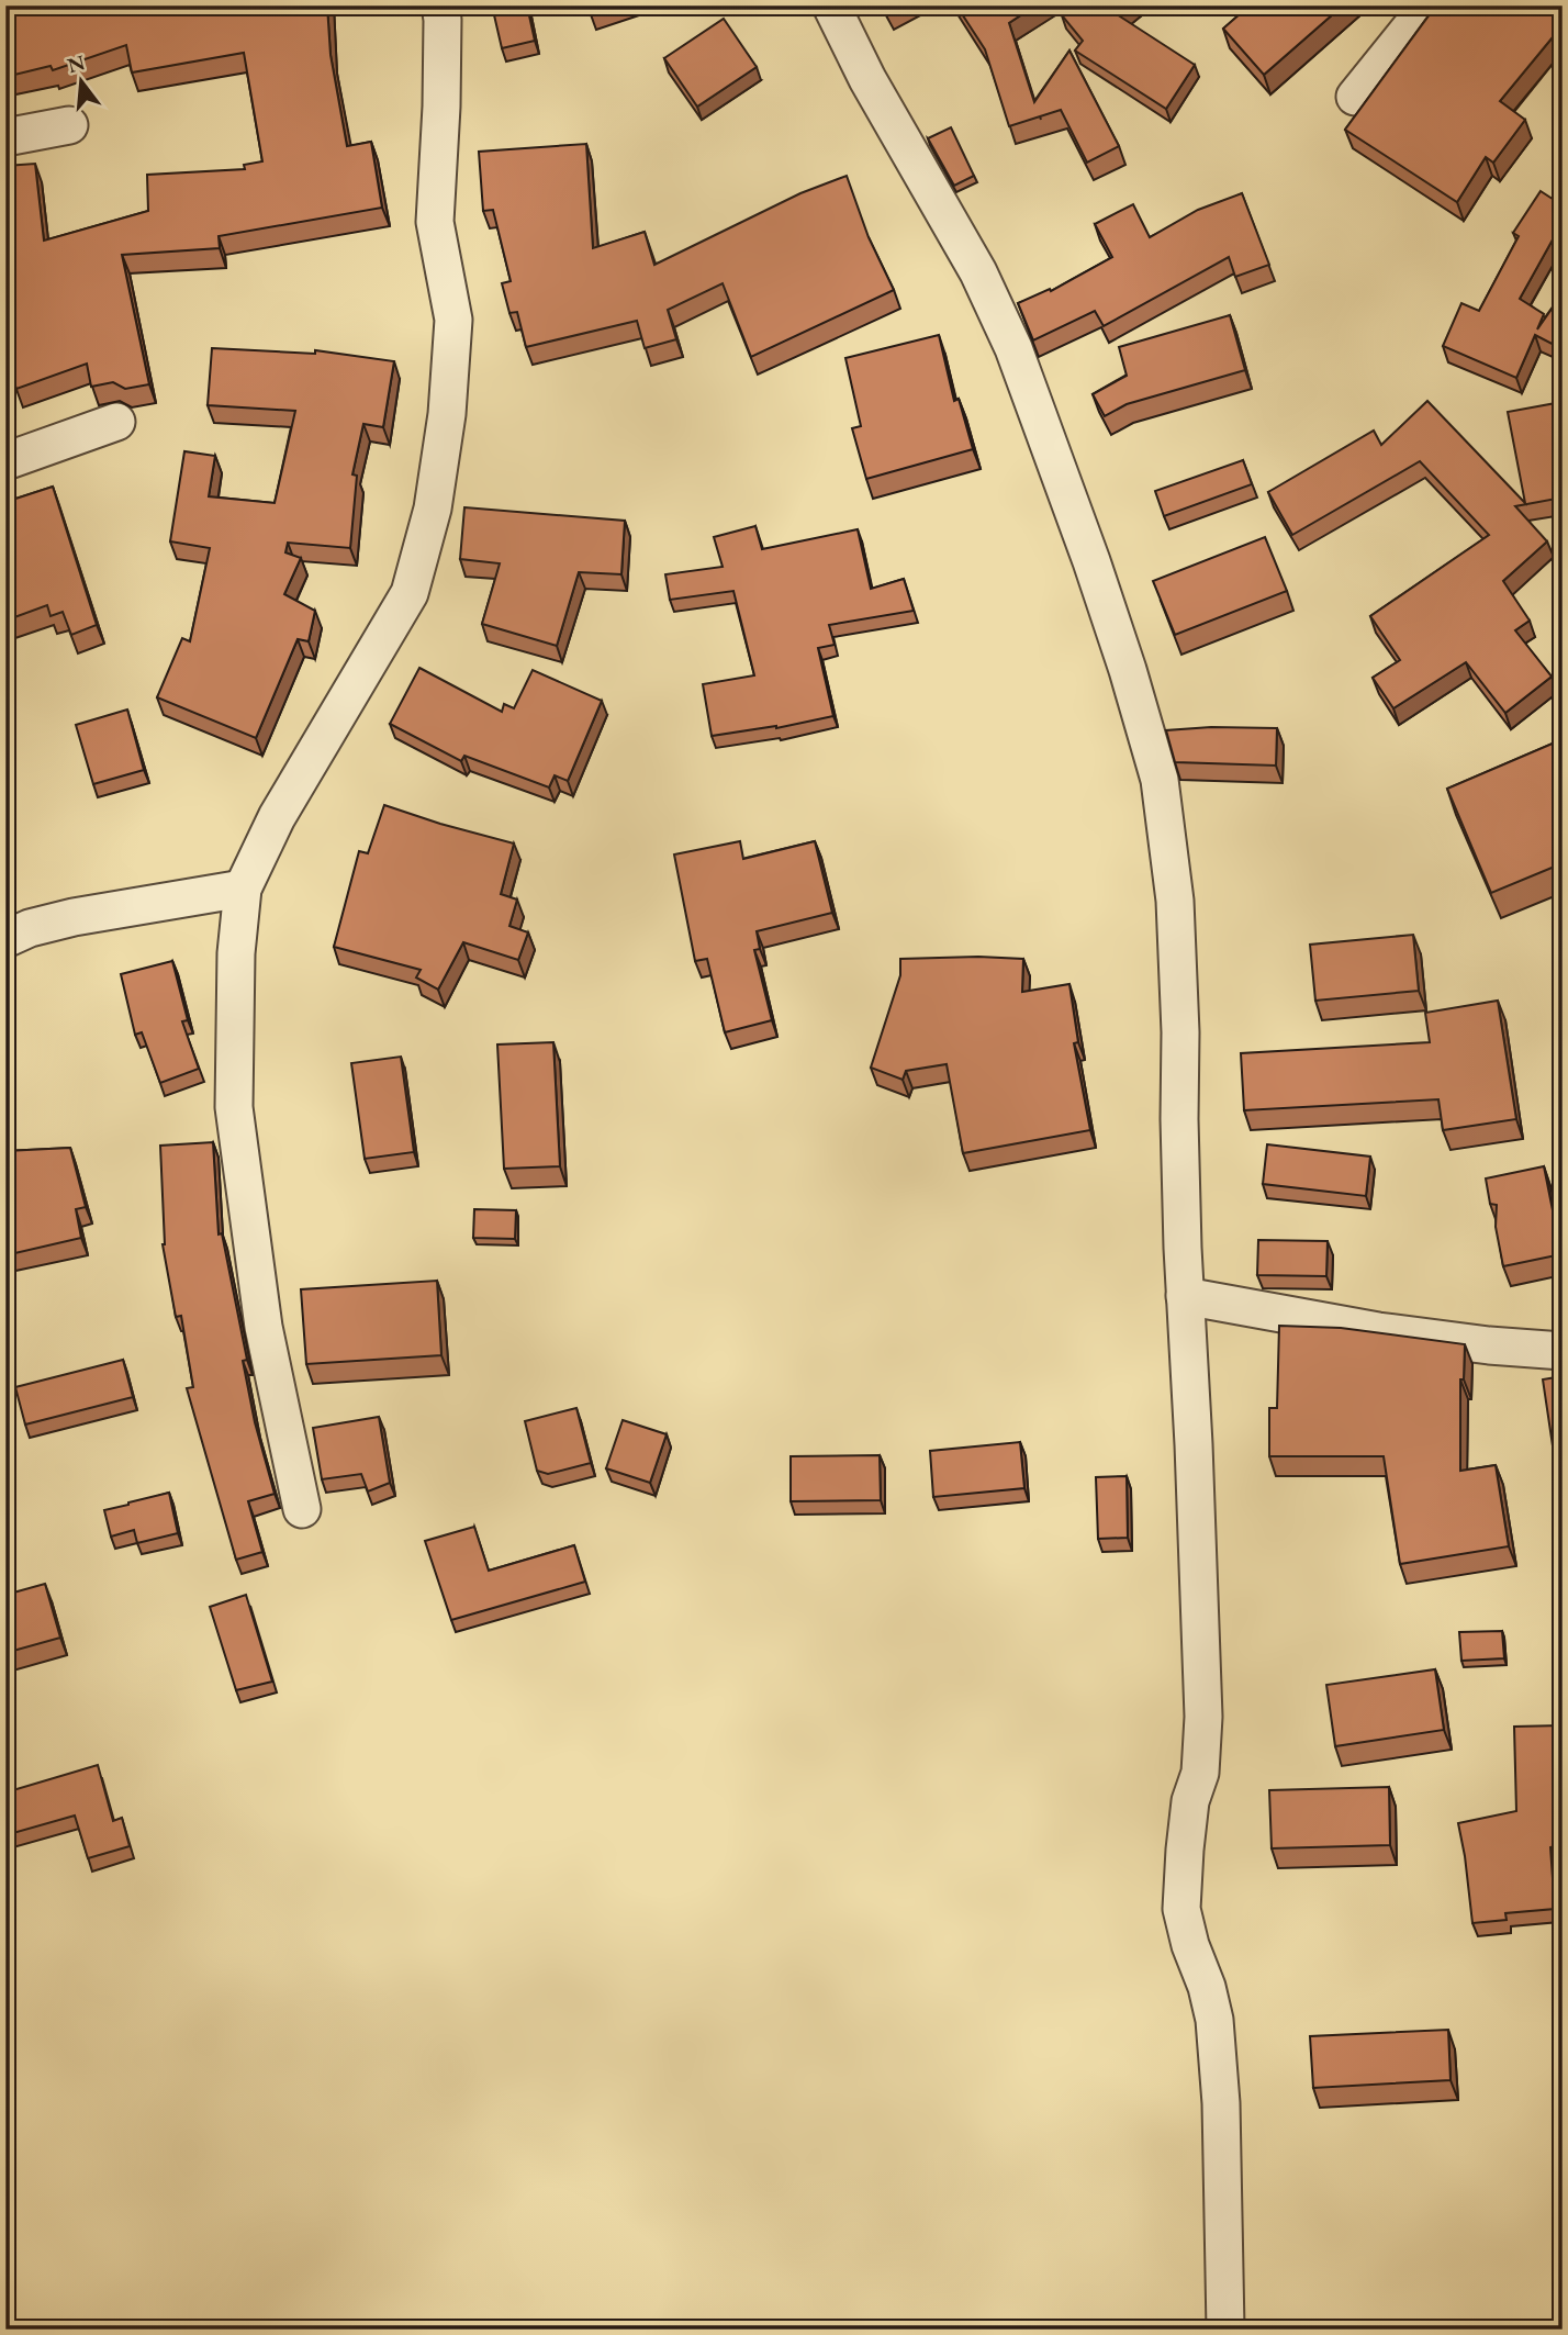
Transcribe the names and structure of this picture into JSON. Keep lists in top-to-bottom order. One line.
{"north":"top"}
